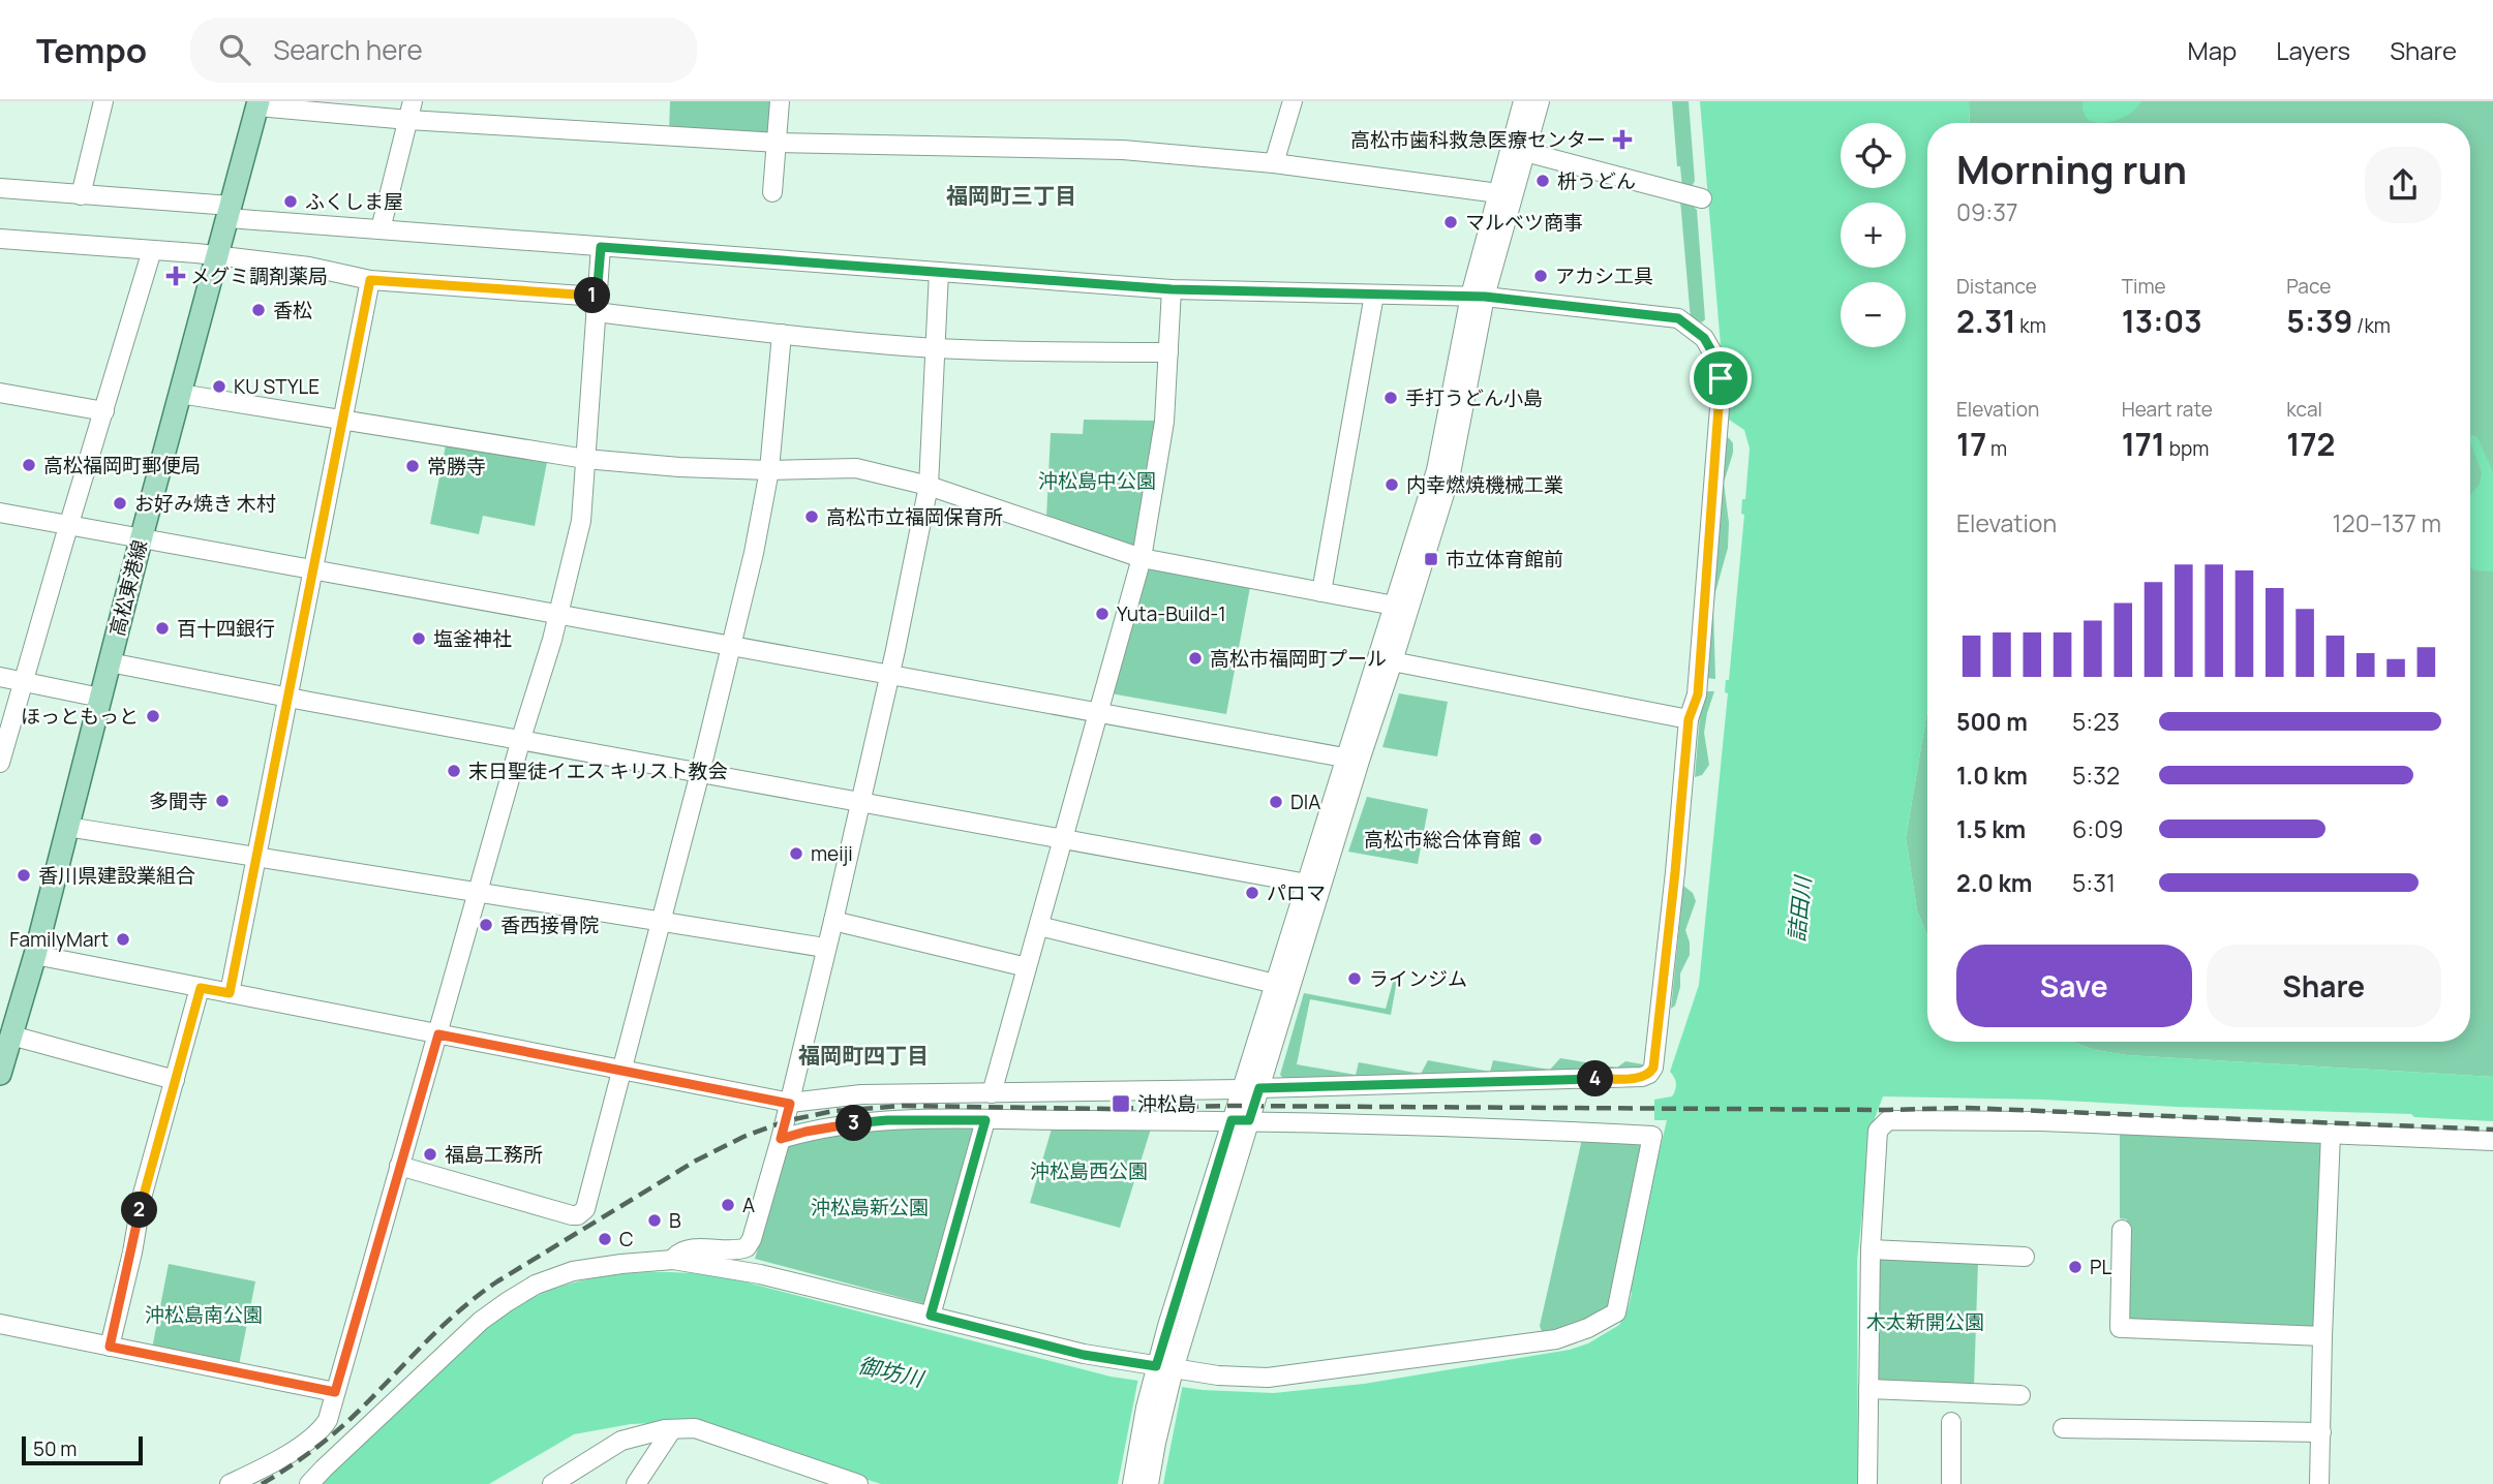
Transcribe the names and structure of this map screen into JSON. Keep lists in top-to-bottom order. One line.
{"streets":{"main road":["高松東港線"]},"districts":["福岡町三丁目","福岡町四丁目"],"water":["詰田川","御坊川"],"parks":["沖松島中公園","沖松島西公園","沖松島新公園","沖松島南公園","木太新開公園"],"places":{"health":["高松市歯科救急医療センター","メグミ調剤薬局"],"other":["枡うどん","ふくしま屋","マルベツ商事","アカシ工具","香松","KU STYLE","手打うどん小島","高松福岡町郵便局","常勝寺","内幸燃焼機械工業","お好み焼き 木村","高松市立福岡保育所","Yuta-Build-1","百十四銀行","塩釜神社","高松市福岡町プール","ほっともっと","末日聖徒イエス キリスト教会","多聞寺","DIA","高松市総合体育館","meiji","香川県建設業組合","パロマ","香西接骨院","FamilyMart","ラインジム","福島工務所","A","B","C","PL"],"transit":["市立体育館前","沖松島"]},"scale_bar":"50 m","page":{"header":"Tempo","search":"Search here","nav":["Map","Layers","Share"],"map_buttons":["+","−"],"heading":["Morning run","09:37"],"stats":[["Distance","2.31 km"],["Time","13:03"],["Pace","5:39 /km"],["Elevation","17 m"],["Heart rate","171 bpm"],["kcal","172"]],"pins":["1","4","3","2"],"chart":["Elevation","120–137 m"],"list":[{"name":"500 m","note":"5:23"},{"name":"1.0 km","note":"5:32"},{"name":"1.5 km","note":"6:09"},{"name":"2.0 km","note":"5:31"}],"buttons":["Save","Share"],"scale":"50 m"}}
